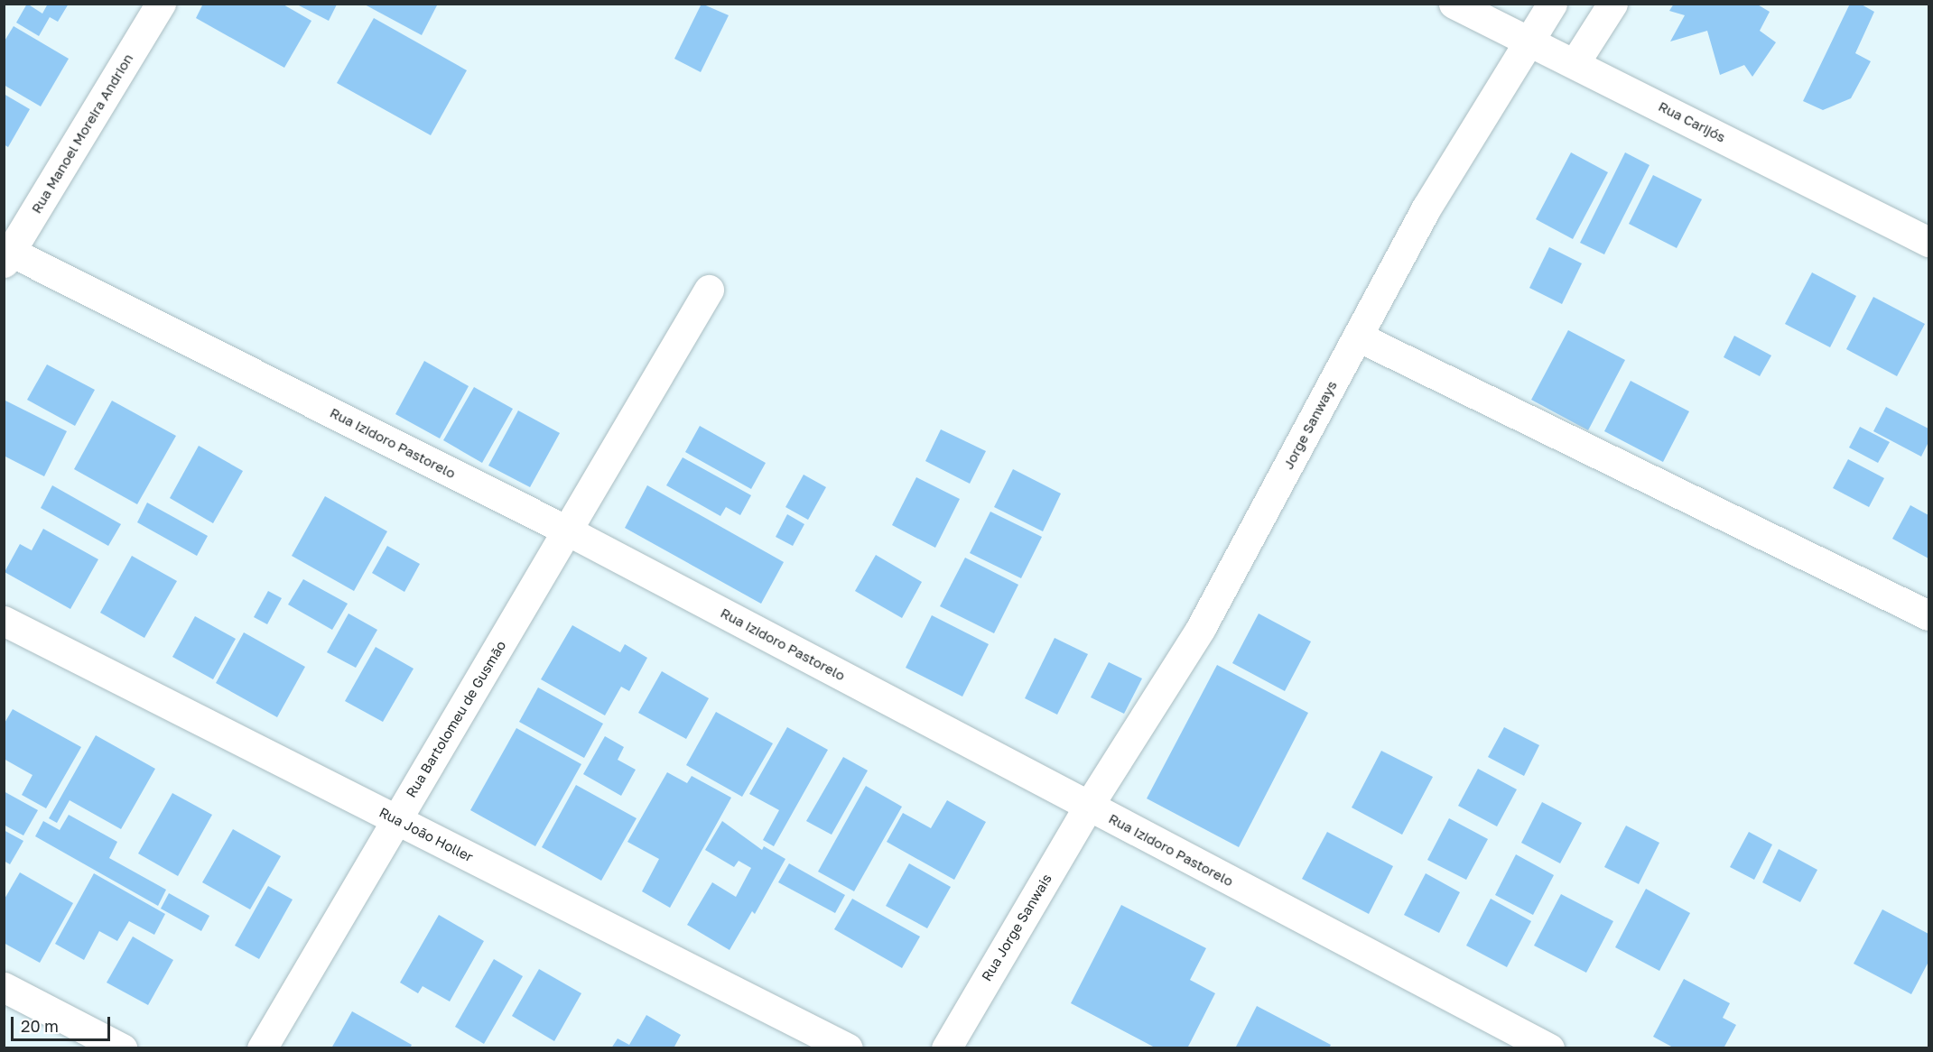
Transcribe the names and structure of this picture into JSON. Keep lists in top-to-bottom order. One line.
{"streets":{"street":["Rua Carijós","Rua Manoel Moreira Andrion","Jorge Sanways","Rua Izidoro Pastorelo","Rua Bartolomeu de Gusmão","Rua João Holler","Rua Jorge Sanwais"]},"crossings":[["Rua Carijós","Jorge Sanways"],["Rua Manoel Moreira Andrion","Rua Izidoro Pastorelo"],["Jorge Sanways","Rua Izidoro Pastorelo"],["Jorge Sanways","Rua Jorge Sanwais"],["Rua Izidoro Pastorelo","Rua Bartolomeu de Gusmão"],["Rua Izidoro Pastorelo","Rua Jorge Sanwais"],["Rua Bartolomeu de Gusmão","Rua João Holler"]],"scale_bar":"20 m"}
